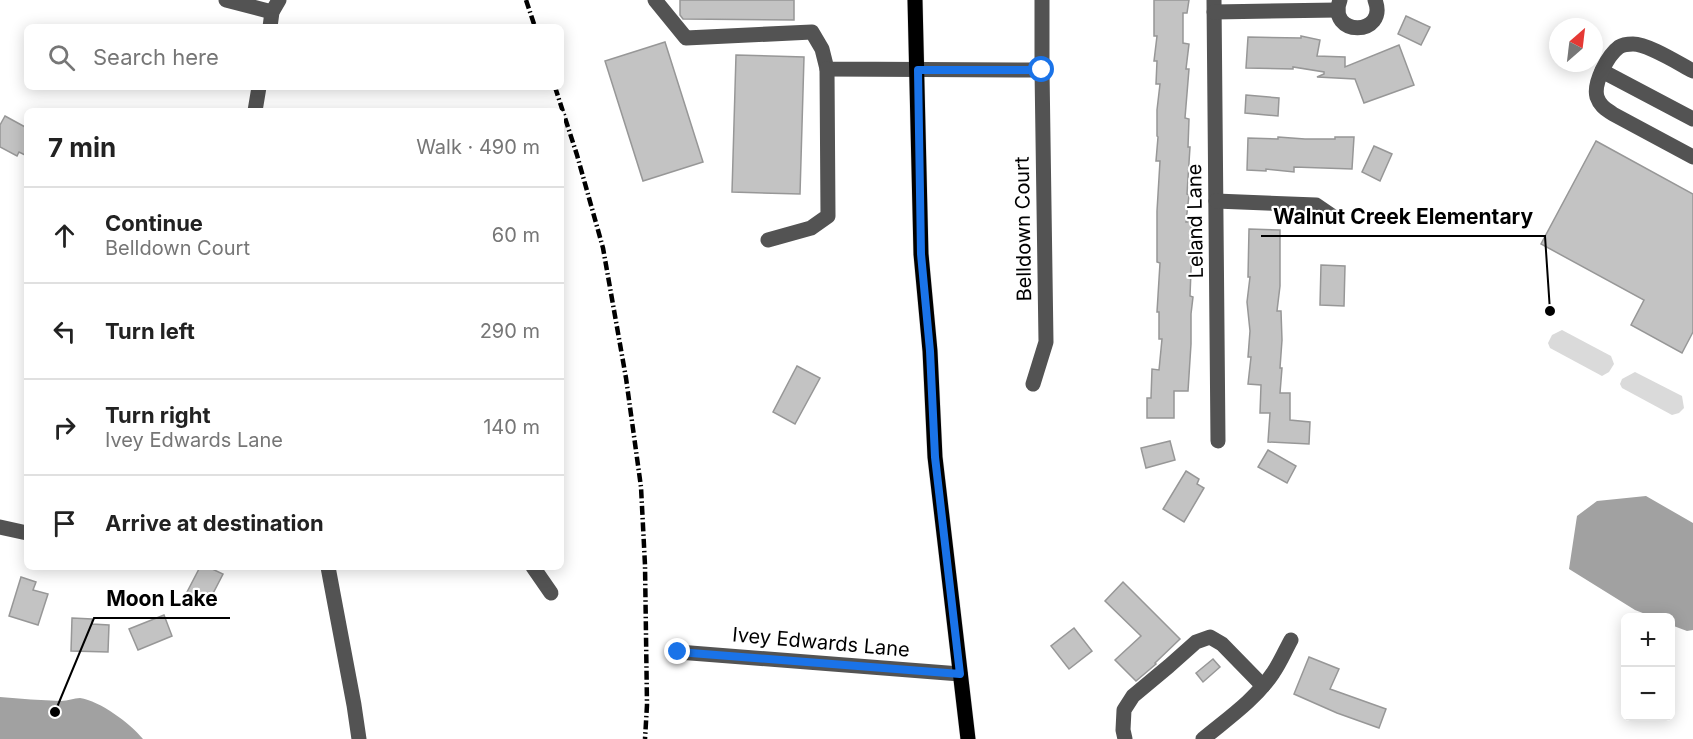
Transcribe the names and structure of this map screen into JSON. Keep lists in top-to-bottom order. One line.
{"streets":{"street":["Leland Lane","Belldown Court","Ivey Edwards Lane"]},"places":["Walnut Creek Elementary","Moon Lake"],"north":"top right","page":{"search":"Search here","heading":["7 min","Walk · 490 m"],"list":[["Continue","Belldown Court","60 m"],["Turn left","290 m"],["Turn right","Ivey Edwards Lane","140 m"],"Arrive at destination"],"map_buttons":["+","−"]}}
